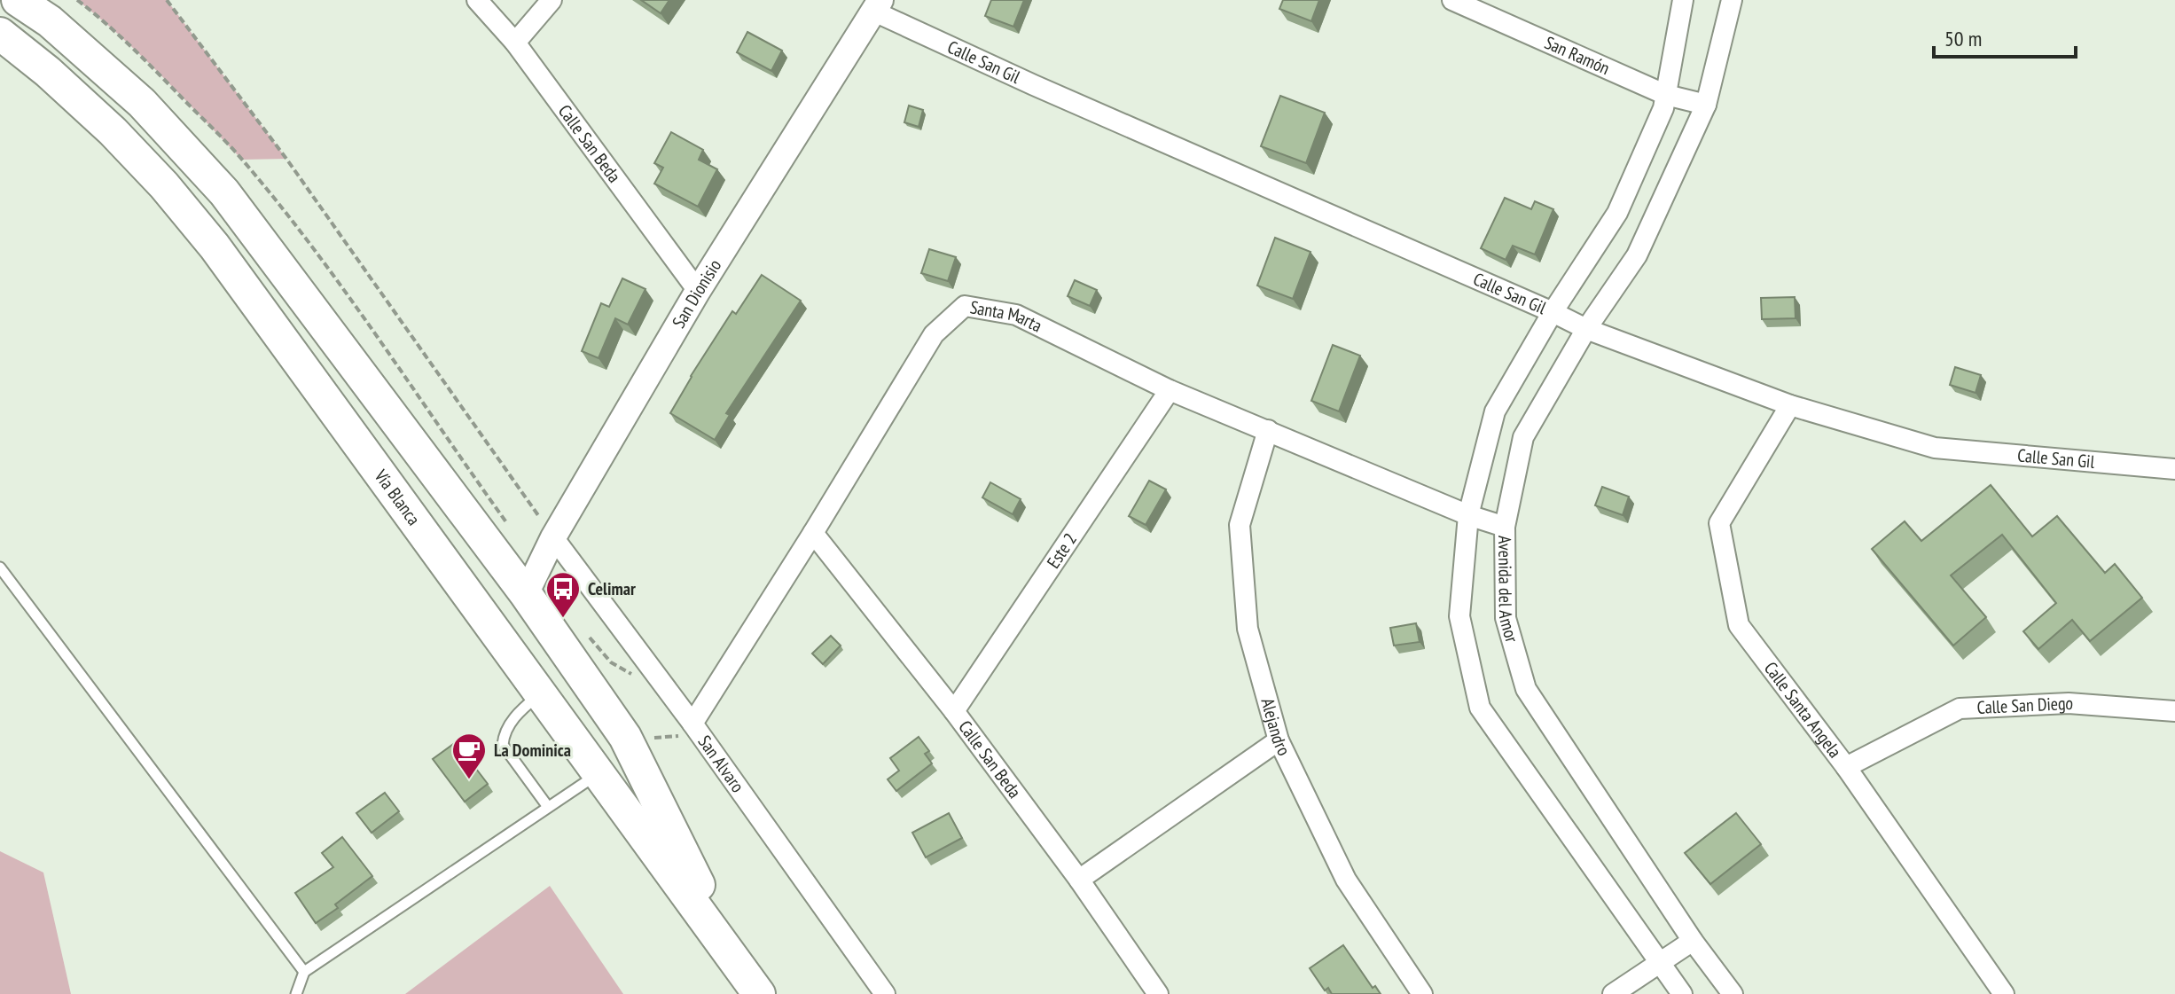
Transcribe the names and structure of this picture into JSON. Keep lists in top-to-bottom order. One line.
{"streets":{"highway":["Vía Blanca"],"street":["San Ramón","Calle San Gil","Calle San Beda","San Dionisio","Santa Marta","Este 2","Avenida del Amor","Calle San Diego","Calle Santa Angela","Alejandro","San Alvaro"]},"crossings":[["San Ramón","Avenida del Amor"],["Calle San Gil","San Dionisio"],["Calle San Gil","Avenida del Amor"],["Calle San Gil","Calle Santa Angela"],["Calle San Beda","San Dionisio"],["Calle San Beda","Santa Marta"],["Calle San Beda","Este 2"],["San Dionisio","San Alvaro"],["Santa Marta","Este 2"],["Santa Marta","Avenida del Amor"],["Santa Marta","Alejandro"],["Santa Marta","San Alvaro"],["Calle San Diego","Calle Santa Angela"]],"places":{"bus stop":["Celimar"],"cafe":["La Dominica"]},"scale_bar":"50 m"}
